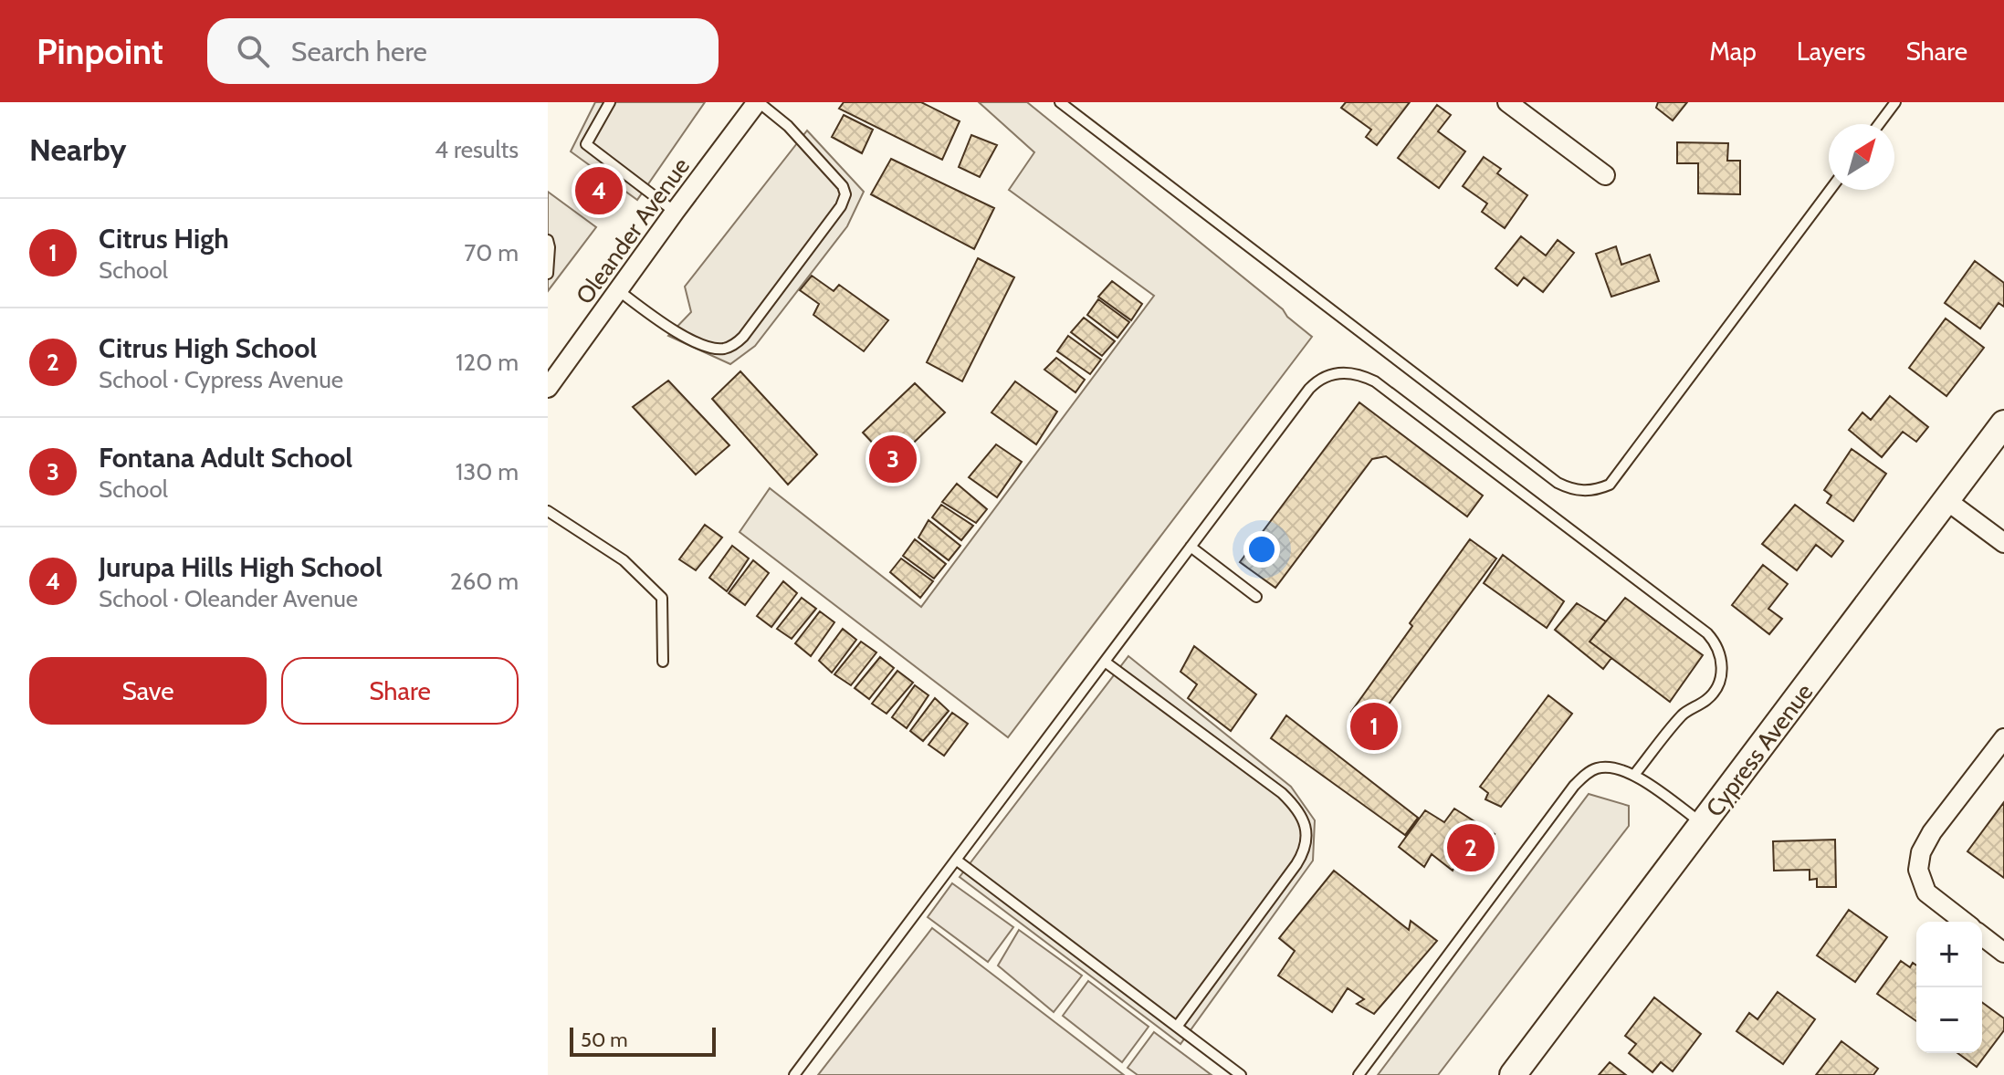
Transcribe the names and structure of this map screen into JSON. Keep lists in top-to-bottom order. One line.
{"streets":{"street":["Oleander Avenue","Cypress Avenue"]},"scale_bar":"50 m","north":"top right","page":{"header":"Pinpoint","search":"Search here","nav":["Map","Layers","Share"],"heading":["Nearby","4 results"],"pins":["4","3","1","2"],"list":[{"mark":"1","name":"Citrus High","note":"School","value":"70 m"},{"mark":"2","name":"Citrus High School","note":"School · Cypress Avenue","value":"120 m"},{"mark":"3","name":"Fontana Adult School","note":"School","value":"130 m"},{"mark":"4","name":"Jurupa Hills High School","note":"School · Oleander Avenue","value":"260 m"}],"buttons":["Save","Share"],"map_buttons":["+","−"],"scale":"50 m"}}
